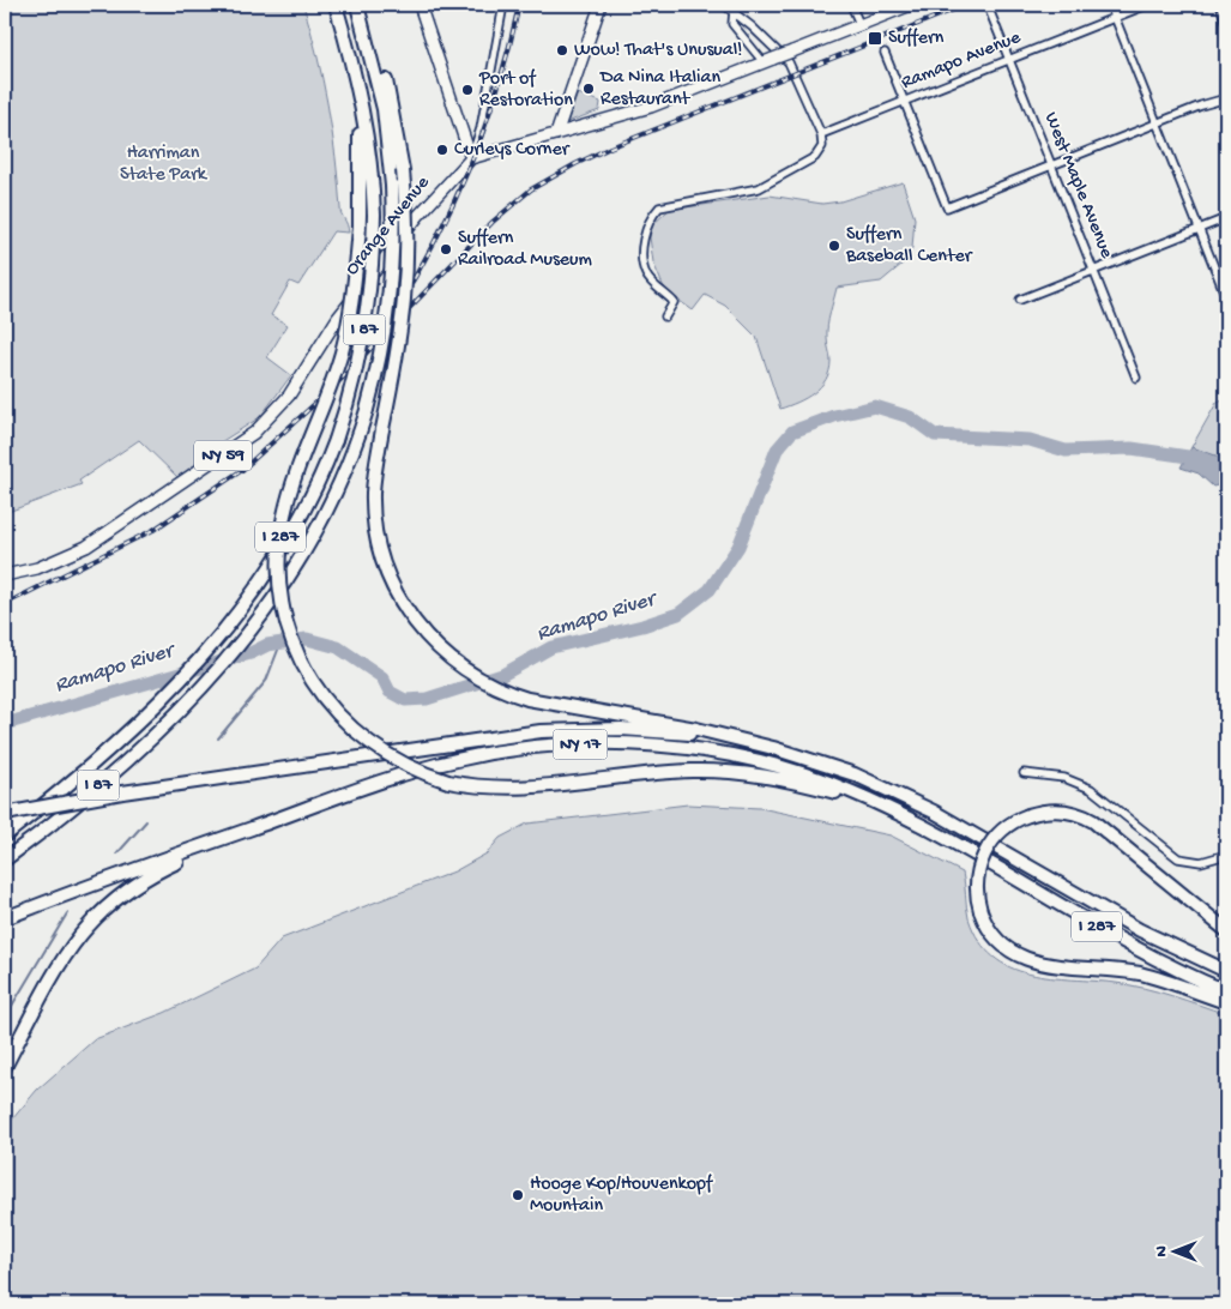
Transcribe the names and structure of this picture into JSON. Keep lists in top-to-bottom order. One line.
{"streets":{"highway":["I 87","I 287","NY 17"],"main road":["Orange Avenue","NY 59"],"street":["Ramapo Avenue","West Maple Avenue"]},"crossings":[["Ramapo Avenue","West Maple Avenue"],["I 87","I 287"],["I 287","NY 17"]],"water":["Ramapo River"],"parks":["Harriman State Park"],"places":{"transit":["Suffern"],"other":["Wow! That's Unusual!","Da Nina Italian Restaurant","Port of Restoration","Curleys Corner","Suffern Baseball Center","Suffern Railroad Museum","Hooge Kop/Houvenkopf Mountain"]},"north":"left"}
